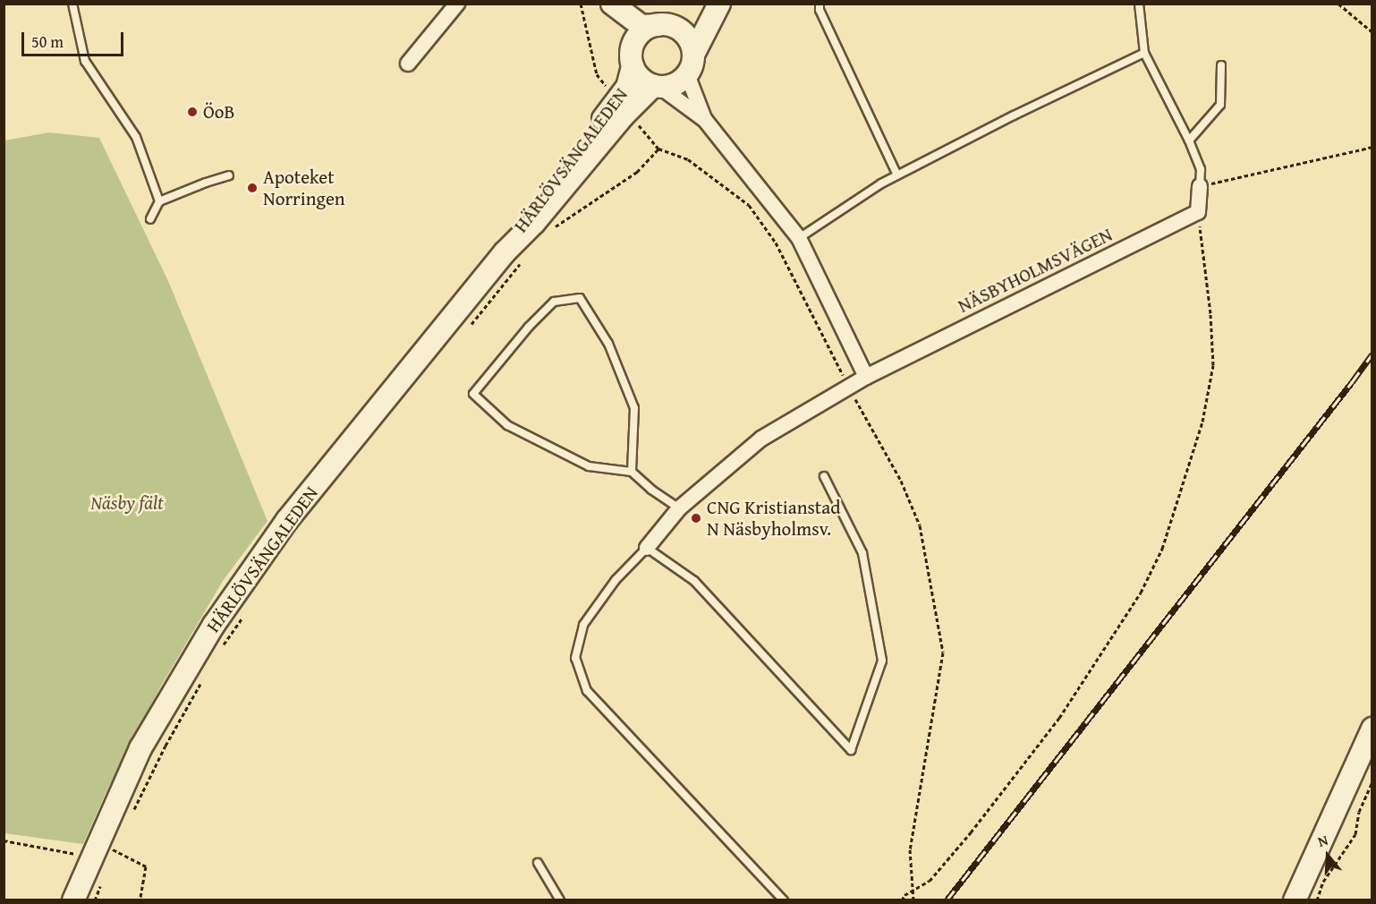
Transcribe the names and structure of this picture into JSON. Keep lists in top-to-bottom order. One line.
{"streets":{"main road":["HÄRLÖVSÄNGALEDEN"],"street":["NÄSBYHOLMSVÄGEN"]},"parks":["Näsby fält"],"places":["ÖoB","Apoteket Norringen","CNG Kristianstad N Näsbyholmsv."],"scale_bar":"50 m","north":"top"}
